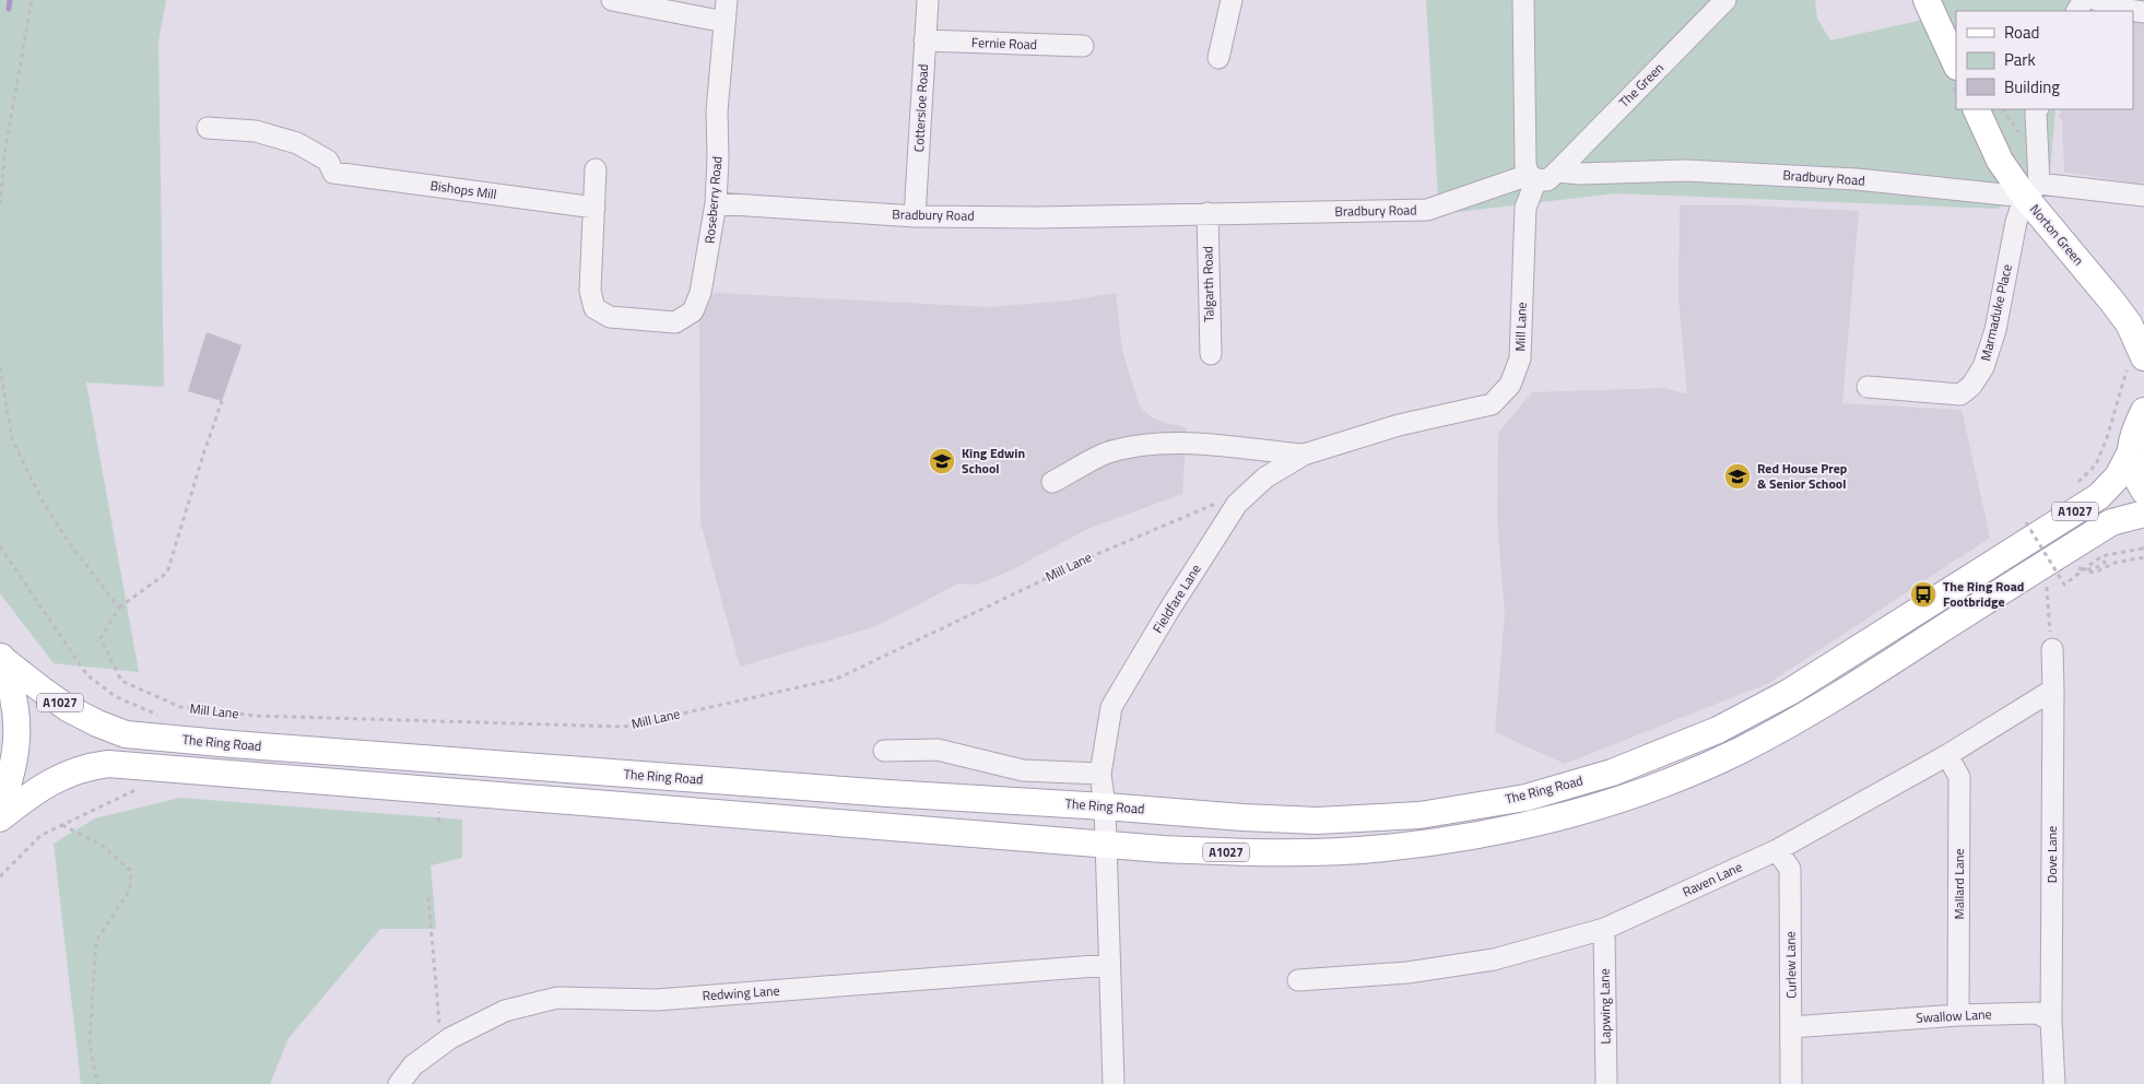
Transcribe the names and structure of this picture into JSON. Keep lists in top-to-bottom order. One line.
{"streets":{"main road":["Norton Green","A1027","The Ring Road"],"street":["Fernie Road","The Green","Cottersloe Road","Bradbury Road","Bishops Mill","Roseberry Road","Talgarth Road","Marmaduke Place","Mill Lane","Fieldfare Lane","Dove Lane","Raven Lane","Mallard Lane","Curlew Lane","Redwing Lane","Lapwing Lane","Swallow Lane"]},"crossings":[["Fernie Road","Cottersloe Road"],["The Green","Bradbury Road"],["Cottersloe Road","Bradbury Road"],["Bradbury Road","Roseberry Road"],["Bradbury Road","Norton Green"],["Bradbury Road","Talgarth Road"],["Bradbury Road","Marmaduke Place"],["Bradbury Road","Mill Lane"],["Bishops Mill","Roseberry Road"],["Norton Green","Marmaduke Place"],["Mill Lane","Fieldfare Lane"],["A1027","The Ring Road"],["Fieldfare Lane","The Ring Road"],["Dove Lane","Raven Lane"],["Dove Lane","Swallow Lane"],["Raven Lane","Mallard Lane"],["Raven Lane","Curlew Lane"],["Raven Lane","Lapwing Lane"],["Mallard Lane","Swallow Lane"],["Curlew Lane","Swallow Lane"]],"places":{"school or university":["King Edwin School","Red House Prep & Senior School"],"bus stop":["The Ring Road Footbridge"]},"legend":["Road","Park","Building"]}
